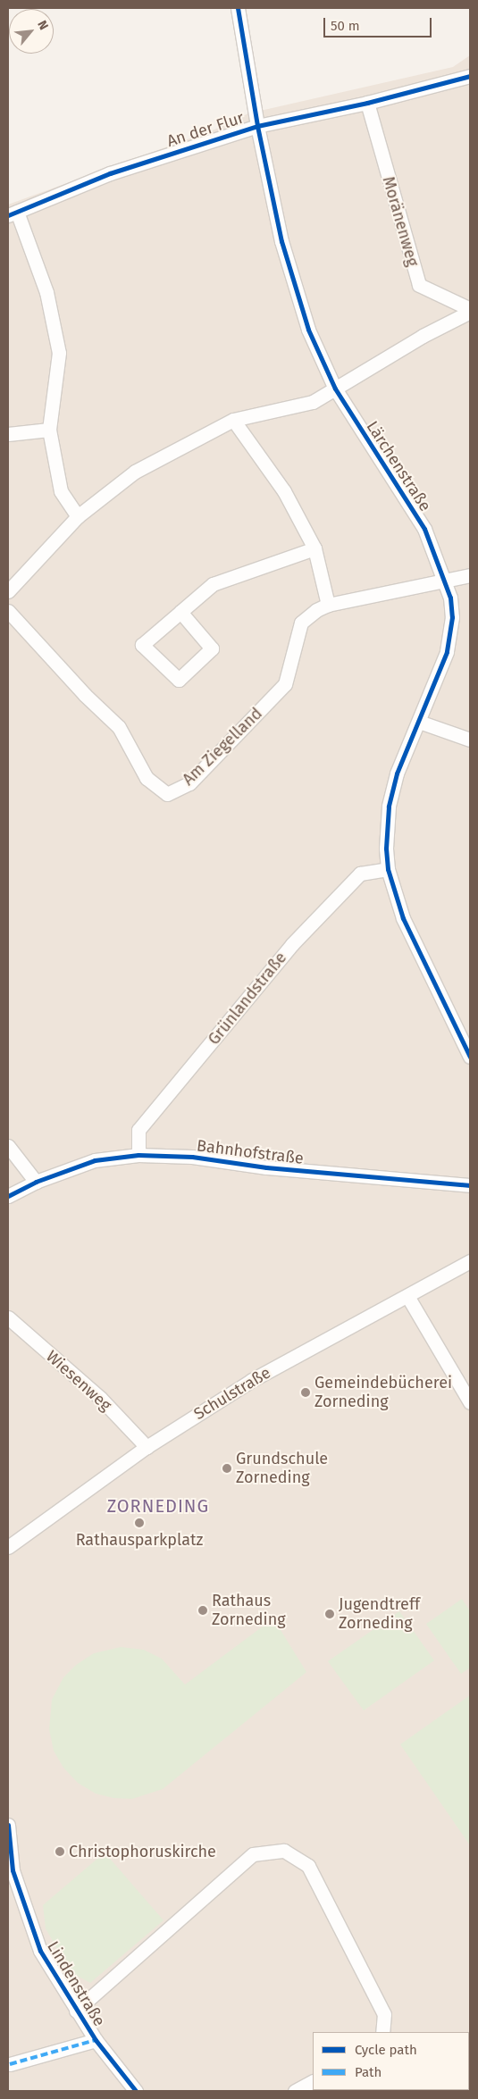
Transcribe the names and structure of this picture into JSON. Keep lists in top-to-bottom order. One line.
{"streets":{"street":["An der Flur","Moränenweg","Lärchenstraße","Am Ziegelland","Grünlandstraße","Bahnhofstraße","Wiesenweg","Schulstraße","Lindenstraße"]},"crossings":[["An der Flur","Moränenweg"],["An der Flur","Lärchenstraße"],["Lärchenstraße","Am Ziegelland"],["Lärchenstraße","Grünlandstraße"],["Grünlandstraße","Bahnhofstraße"],["Wiesenweg","Schulstraße"]],"districts":["ZORNEDING"],"places":["Gemeindebücherei Zorneding","Grundschule Zorneding","Rathausparkplatz","Rathaus Zorneding","Jugendtreff Zorneding","Christophoruskirche"],"legend":["Cycle path","Path"],"scale_bar":"50 m","north":"top right"}
